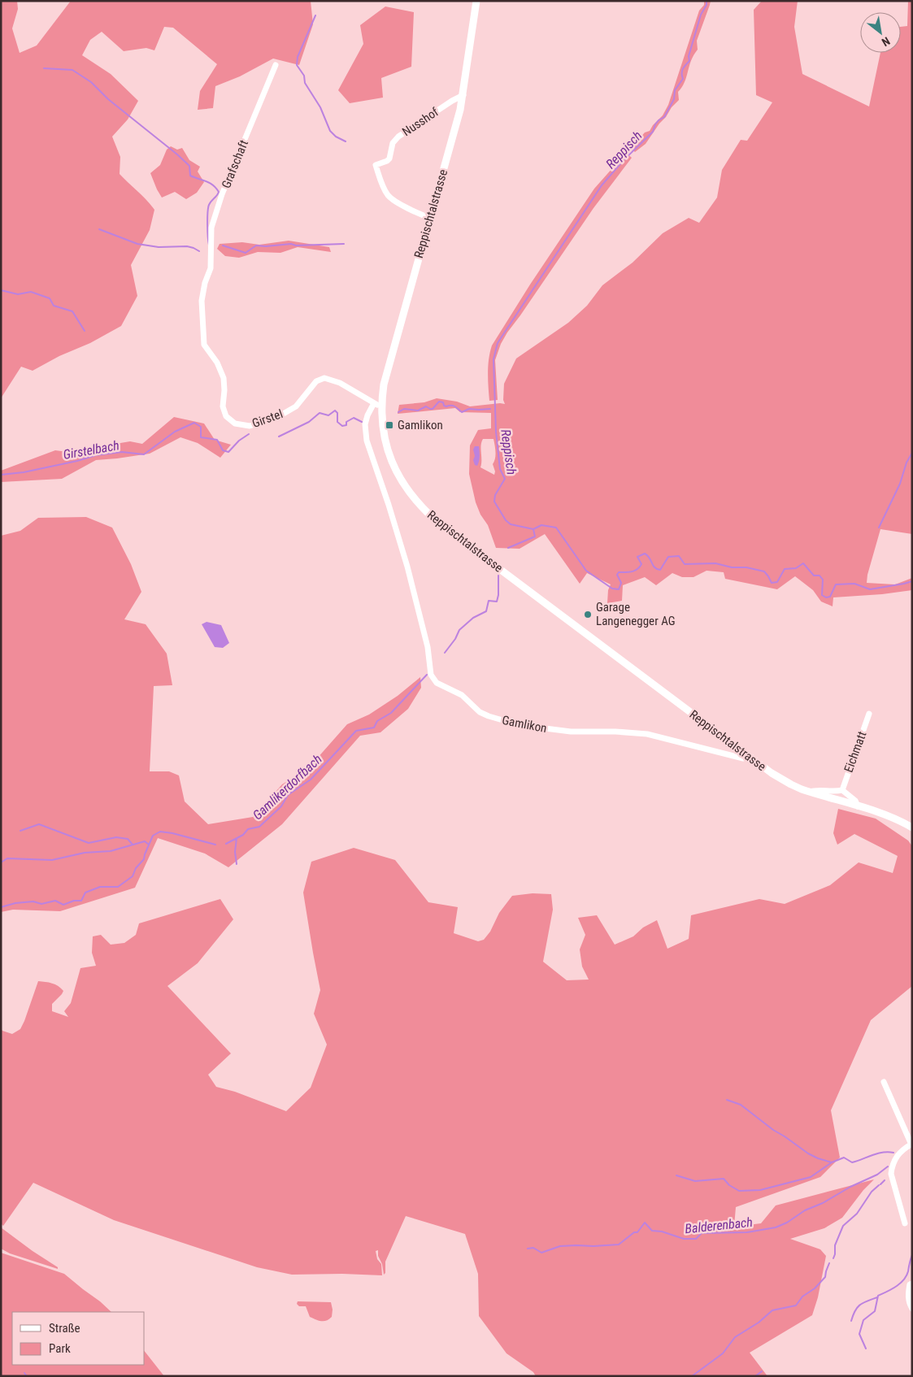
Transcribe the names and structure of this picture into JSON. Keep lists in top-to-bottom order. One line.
{"streets":{"main road":["Reppischtalstrasse"],"street":["Nusshof","Grafschaft","Girstel","Gamlikon","Eichmatt"]},"crossings":[["Nusshof","Reppischtalstrasse"],["Grafschaft","Girstel"],["Reppischtalstrasse","Girstel"],["Reppischtalstrasse","Gamlikon"],["Girstel","Gamlikon"]],"water":["Reppisch","Girstelbach","Gamlikerdorfbach","Balderenbach"],"places":{"transit":["Gamlikon"],"other":["Garage Langenegger AG"]},"legend":["Straße","Park"],"north":"bottom right"}
